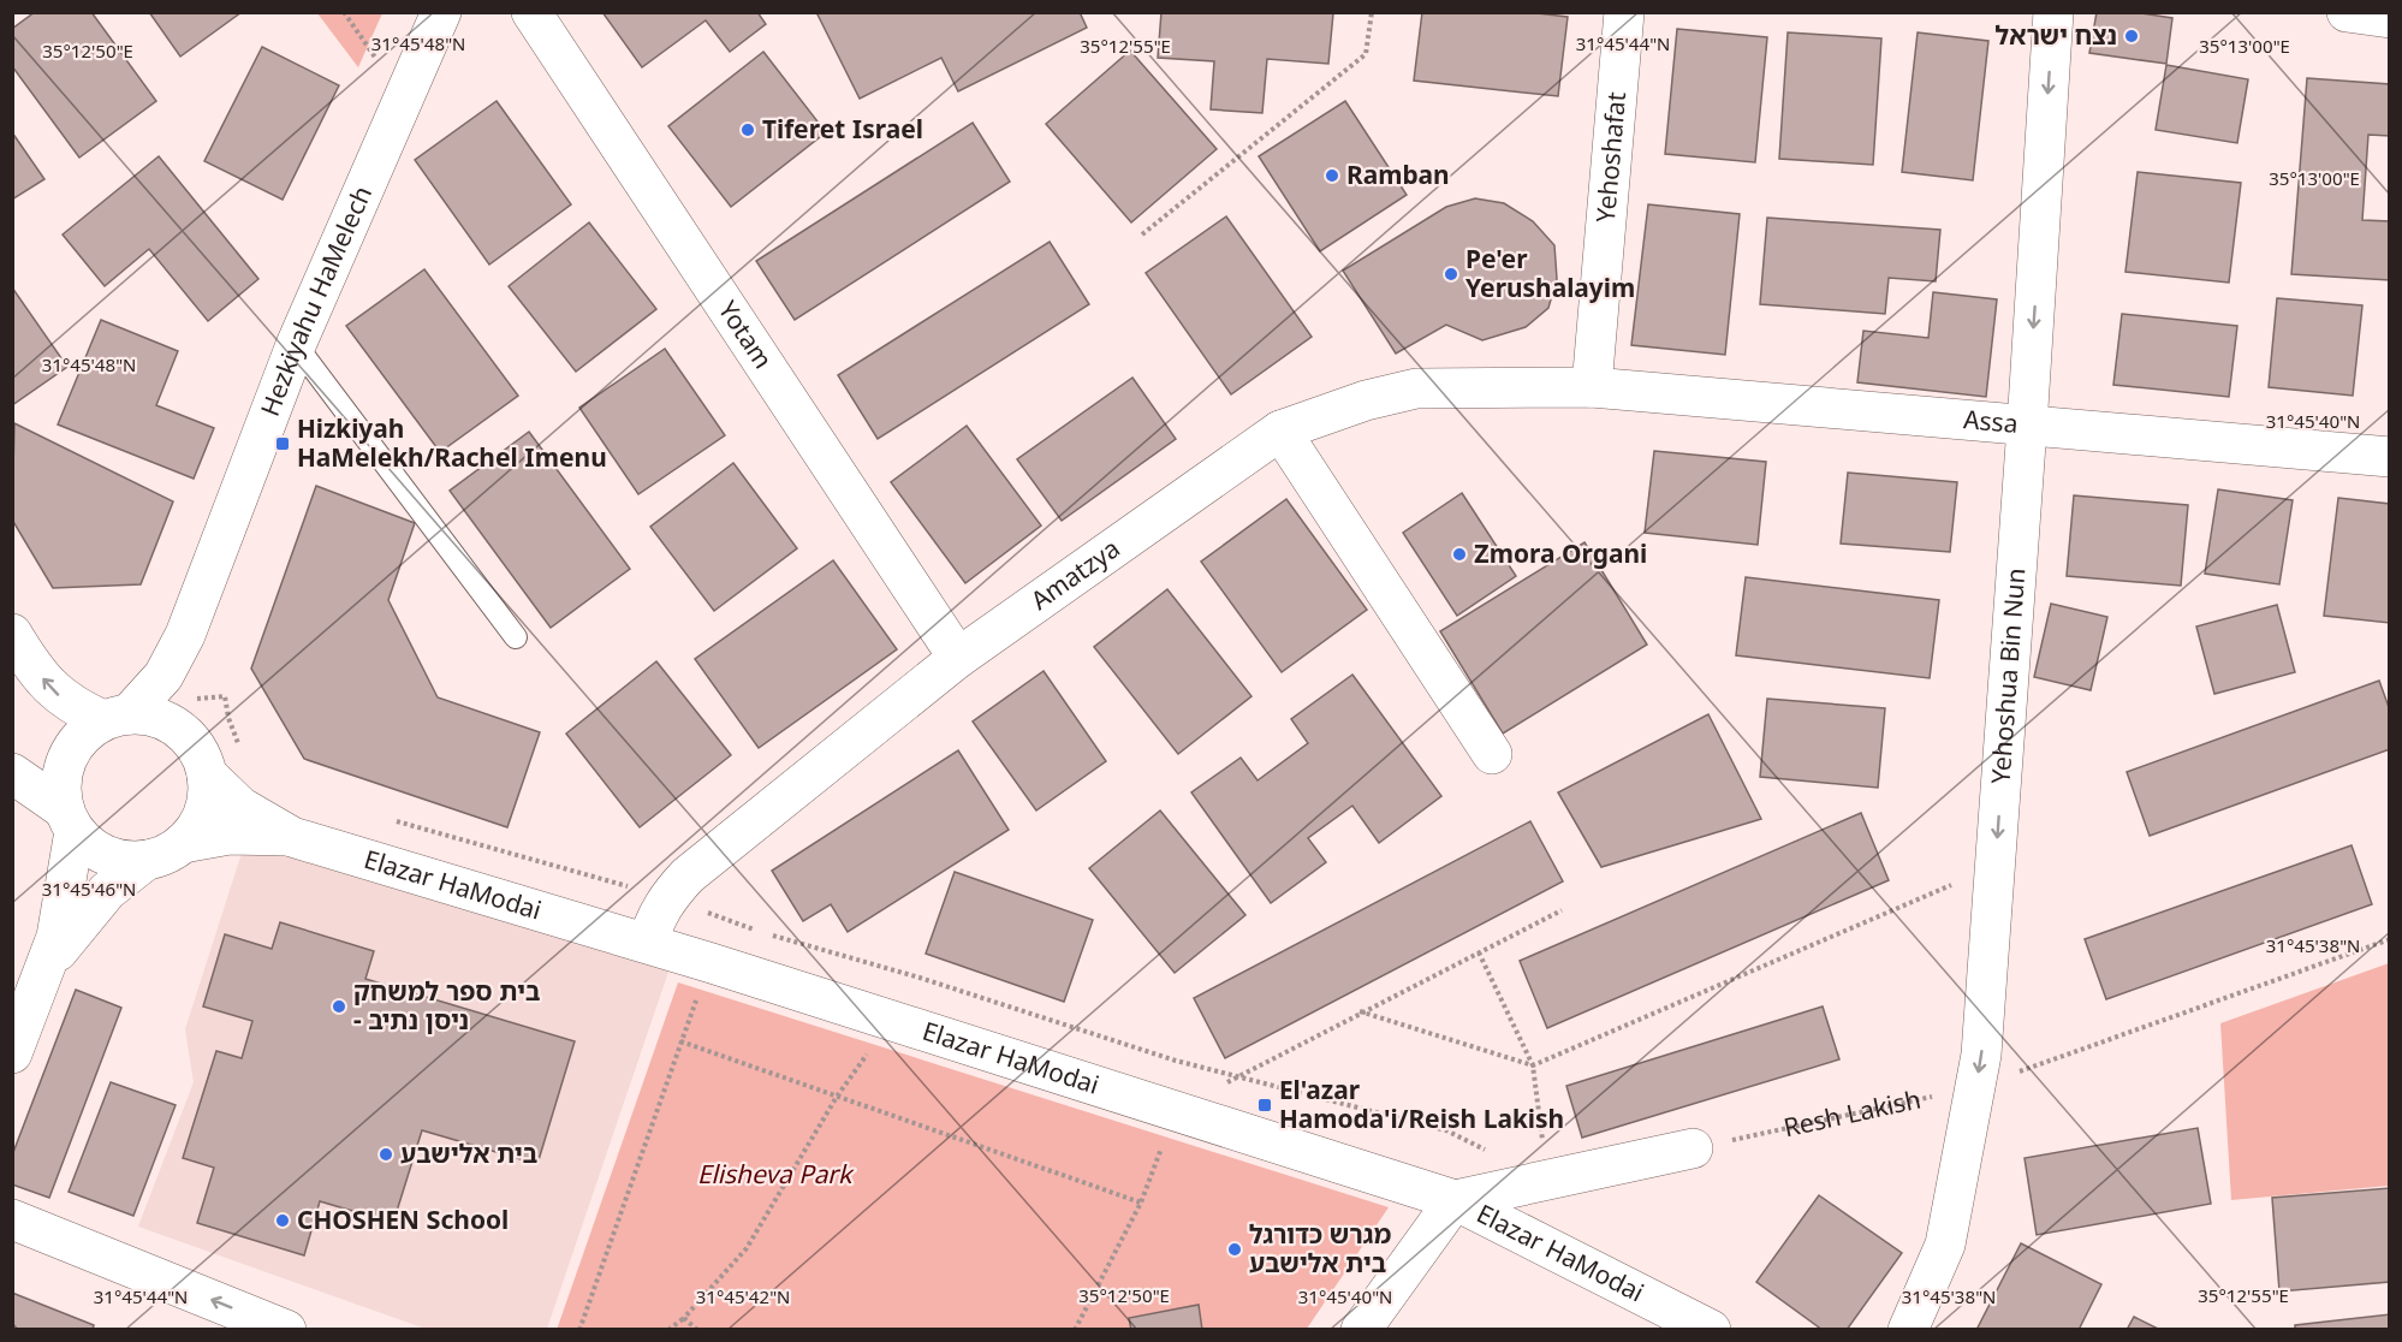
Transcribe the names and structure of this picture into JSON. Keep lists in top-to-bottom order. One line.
{"streets":{"street":["Yehoshafat","Hezkiyahu HaMelech","Yotam","Assa","Amatzya","Yehoshua Bin Nun","Elazar HaModai"],"path":["Resh Lakish"]},"crossings":[["Yehoshafat","Assa"],["Yehoshafat","Amatzya"],["Hezkiyahu HaMelech","Elazar HaModai"],["Yotam","Amatzya"],["Assa","Amatzya"],["Assa","Yehoshua Bin Nun"],["Amatzya","Elazar HaModai"],["Yehoshua Bin Nun","Resh Lakish"]],"one_way":["Yehoshua Bin Nun"],"parks":["Elisheva Park"],"places":{"other":["נצח ישראל","Tiferet Israel","Ramban","Pe'er Yerushalayim","Zmora Organi","בית ספר למשחק - ניסן נתיב","בית אלישבע","CHOSHEN School","מגרש כדורגל בית אלישבע"],"transit":["Hizkiyah HaMelekh/Rachel Imenu","El'azar Hamoda'i/Reish Lakish"]},"coordinates":["31°45'44\"N","31°45'48\"N","35°13'00\"E","35°12'55\"E","35°12'50\"E","31°45'40\"N","31°45'46\"N","31°45'38\"N","31°45'42\"N"]}
